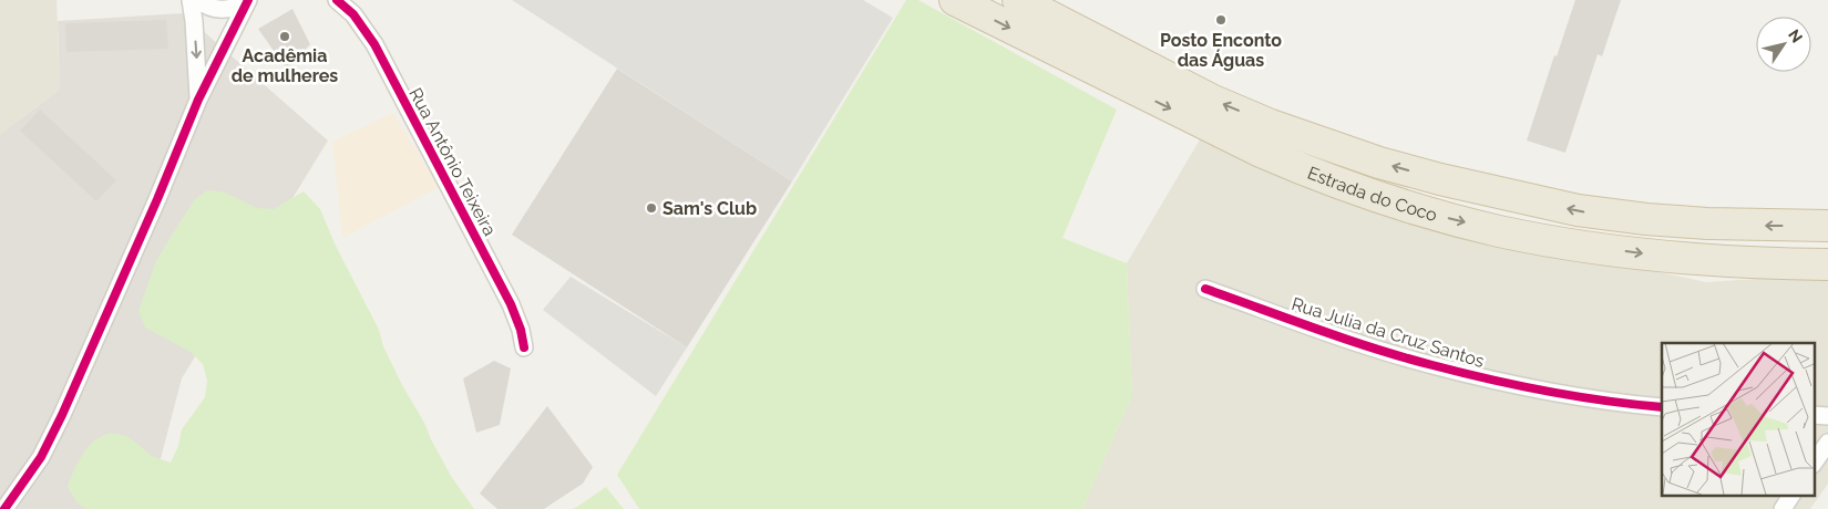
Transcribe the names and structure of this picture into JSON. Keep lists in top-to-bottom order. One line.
{"streets":{"highway":["Estrada do Coco"],"street":["Rua Antônio Teixeira","Rua Julia da Cruz Santos"]},"places":["Posto Enconto das Águas","Acadêmia de mulheres","Sam's Club"],"north":"top right"}
